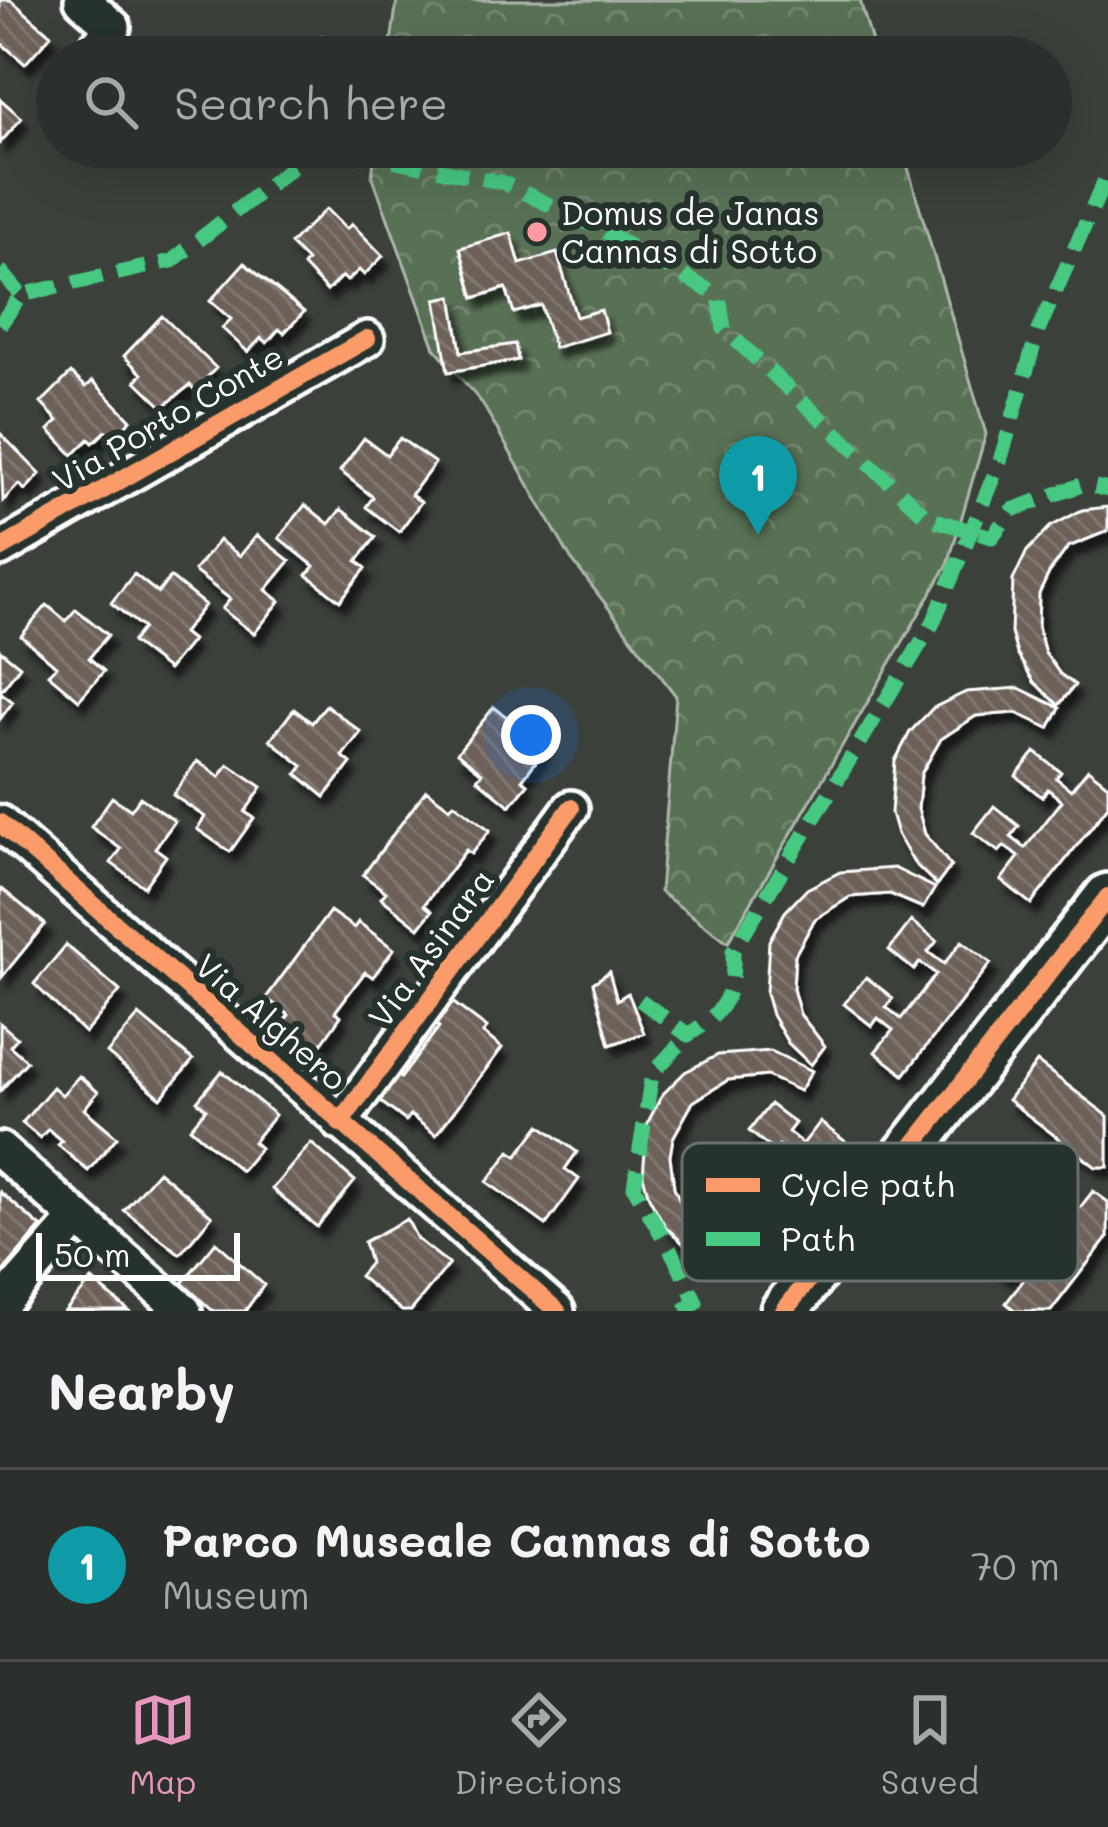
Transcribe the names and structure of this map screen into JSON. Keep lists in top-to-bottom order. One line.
{"streets":{"street":["Via Porto Conte","Via Asinara","Via Alghero"]},"crossings":[["Via Asinara","Via Alghero"]],"places":["Domus de Janas Cannas di Sotto"],"legend":["Cycle path","Path"],"scale_bar":"50 m","page":{"search":"Search here","pins":"1","scale":"50 m","heading":"Nearby","list":[{"mark":"1","name":"Parco Museale Cannas di Sotto","note":"Museum","value":"70 m"}],"nav":["Map","Directions","Saved"]}}
